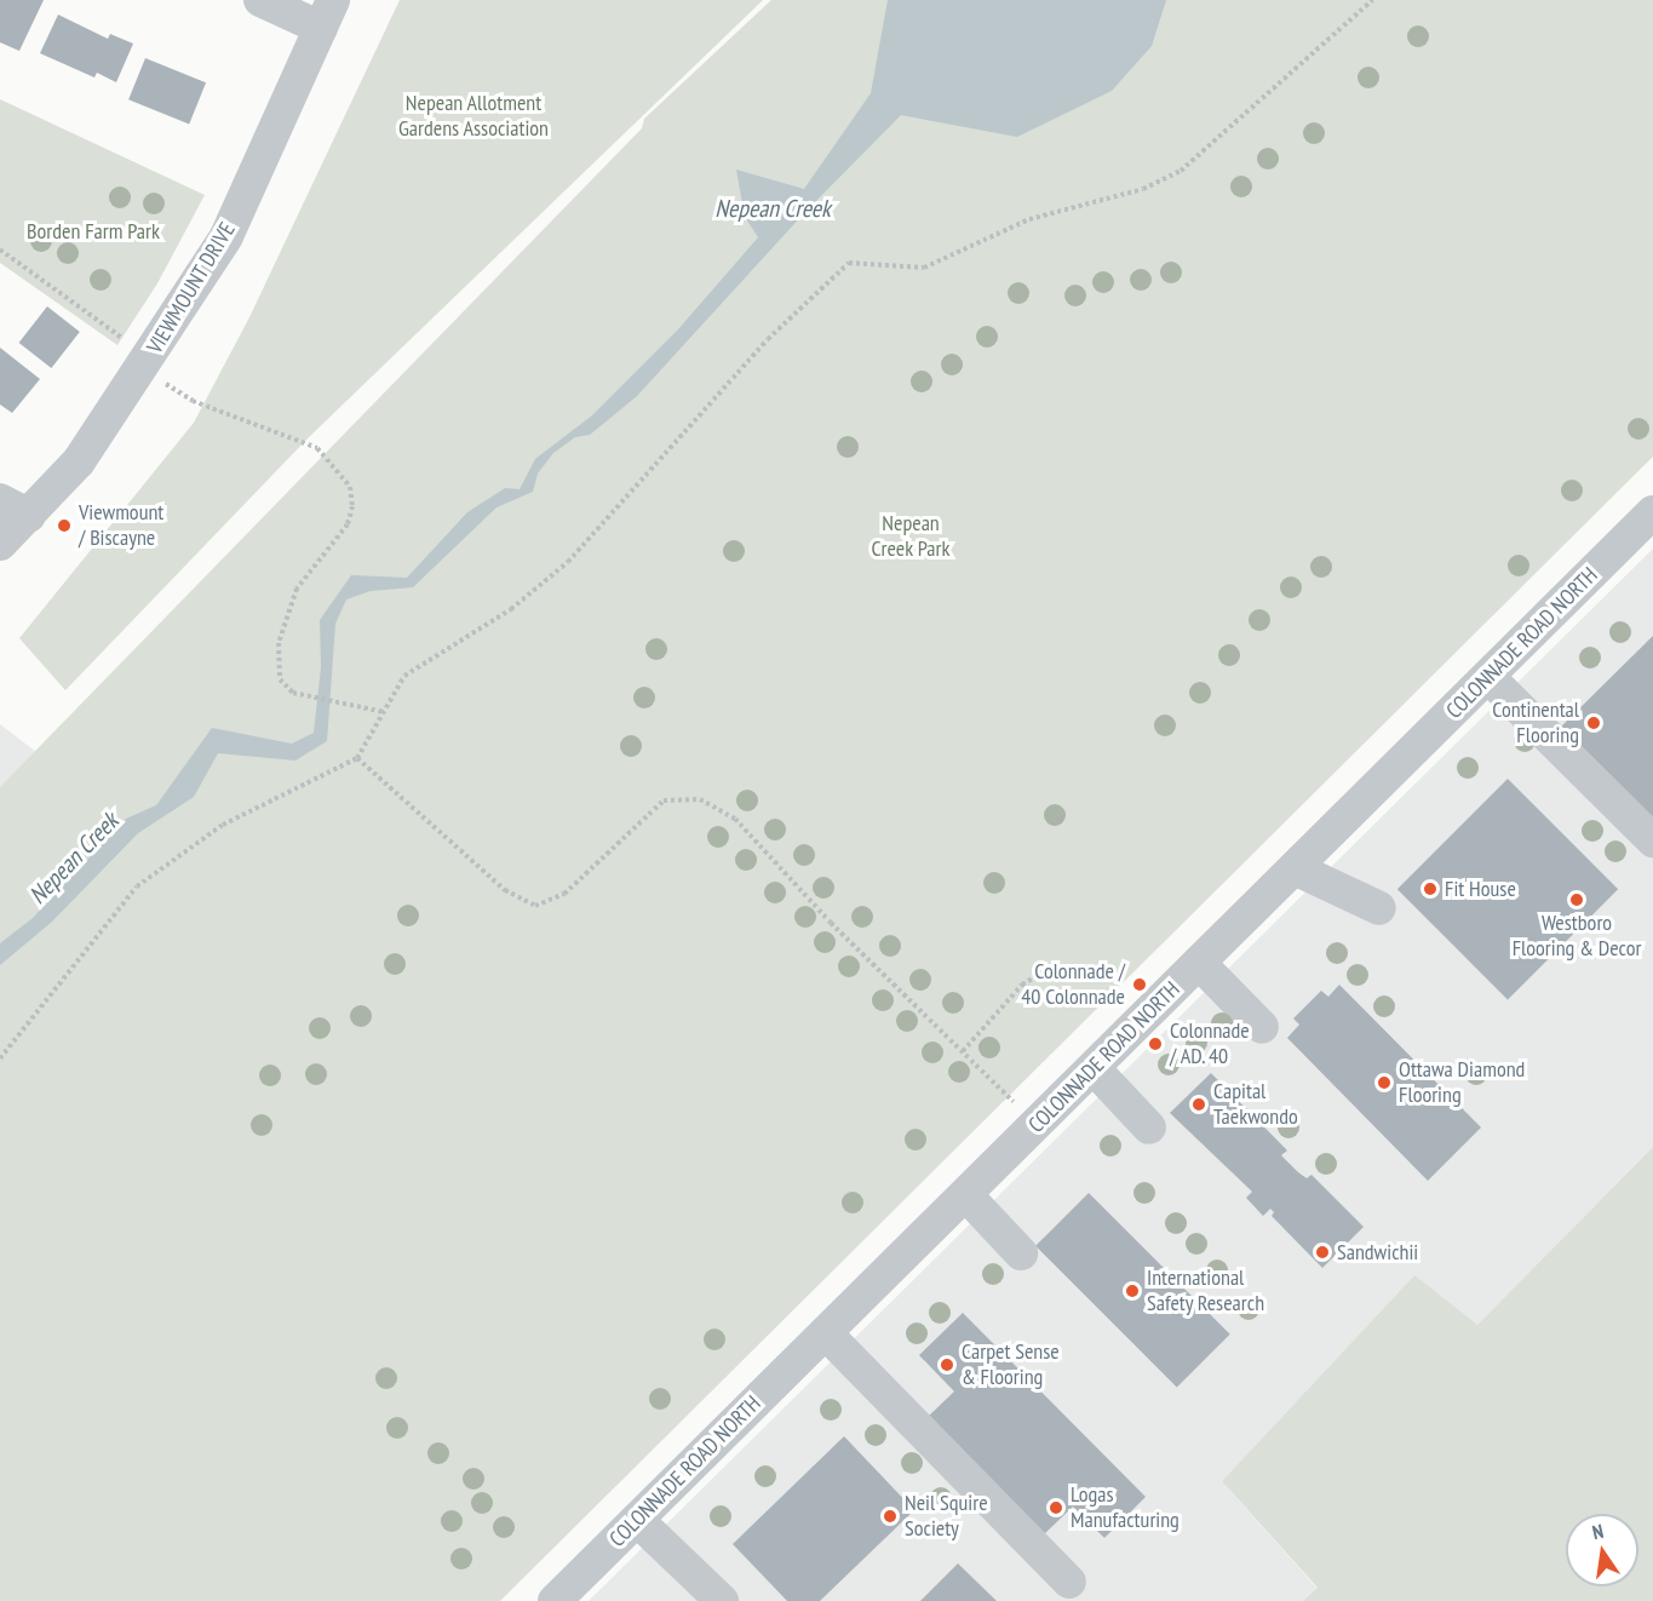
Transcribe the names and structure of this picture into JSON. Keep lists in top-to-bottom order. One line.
{"streets":{"street":["VIEWMOUNT DRIVE","COLONNADE ROAD NORTH"]},"water":["Nepean Creek"],"parks":["Nepean Allotment Gardens Association","Borden Farm Park","Nepean Creek Park"],"places":["Viewmount / Biscayne","Continental Flooring","Fit House","Westboro Flooring & Decor","Colonnade / 40 Colonnade","Colonnade / AD. 40","Ottawa Diamond Flooring","Capital Taekwondo","Sandwichii","International Safety Research","Carpet Sense & Flooring","Logas Manufacturing","Neil Squire Society"],"north":"top"}
